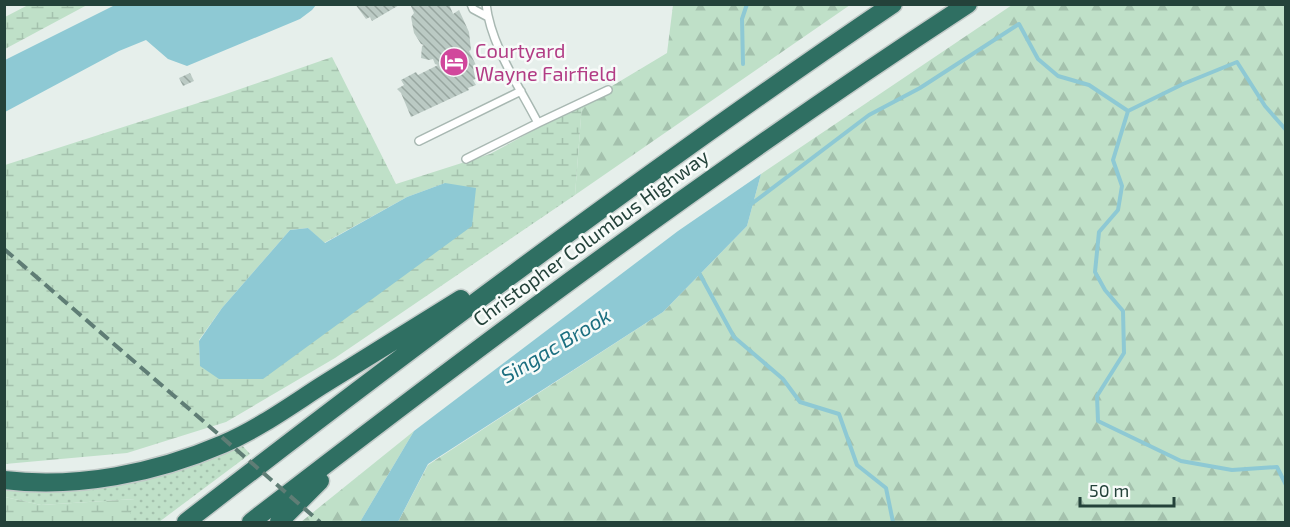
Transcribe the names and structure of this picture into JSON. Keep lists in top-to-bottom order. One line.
{"streets":{"highway":["Christopher Columbus Highway"]},"water":["Singac Brook"],"places":{"hotel":["Courtyard Wayne Fairfield"]},"scale_bar":"50 m"}
